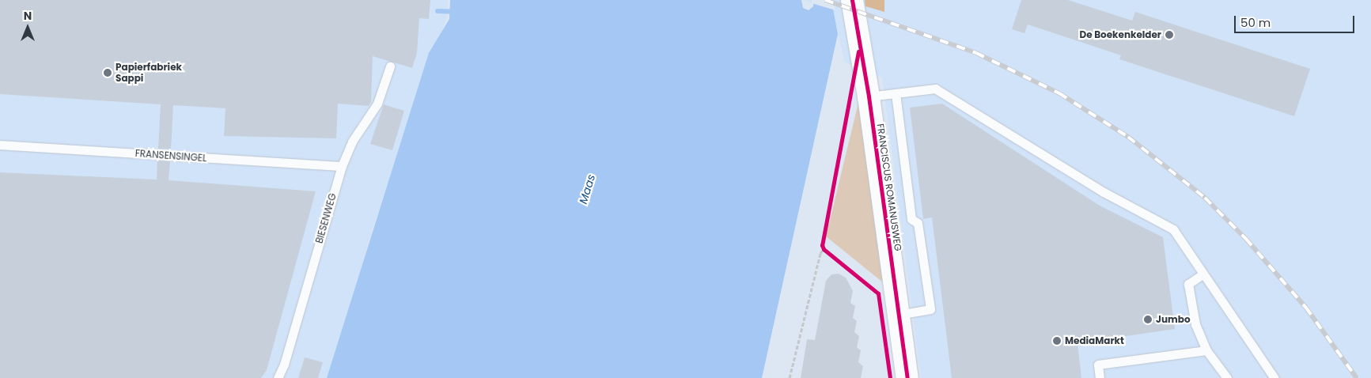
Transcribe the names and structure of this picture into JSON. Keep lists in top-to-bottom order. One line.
{"streets":{"street":["FRANCISCUS ROMANUSWEG"],"lane":["FRANSENSINGEL","BIESENWEG"]},"crossings":[["FRANSENSINGEL","BIESENWEG"]],"water":["Maas"],"places":["De Boekenkelder","Papierfabriek Sappi","Jumbo","MediaMarkt"],"scale_bar":"50 m","north":"top"}
